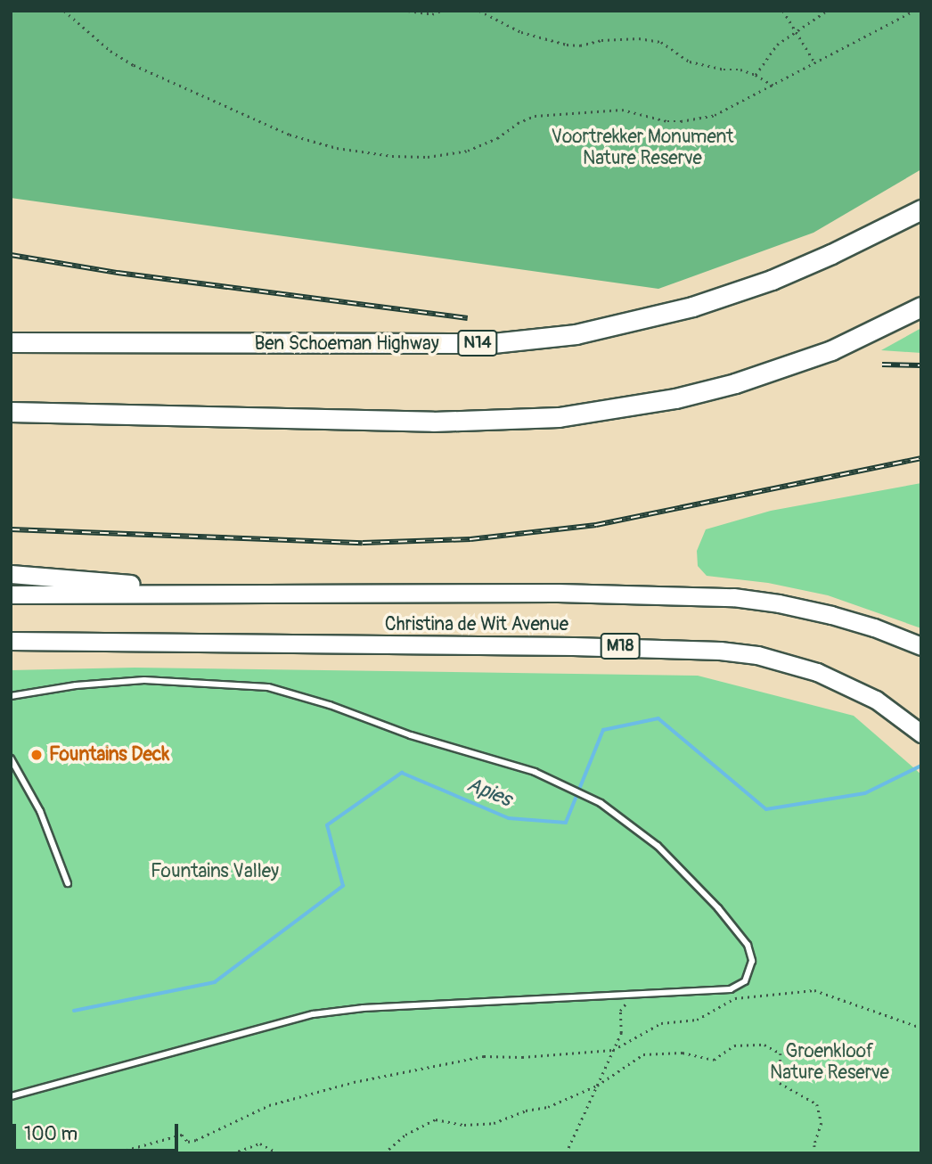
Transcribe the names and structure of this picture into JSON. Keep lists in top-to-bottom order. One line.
{"streets":{"highway":["N14","Ben Schoeman Highway"],"main road":["Christina de Wit Avenue","M18"]},"water":["Apies"],"parks":["Voortrekker Monument Nature Reserve","Fountains Valley","Groenkloof Nature Reserve"],"places":["Fountains Deck"],"scale_bar":"100 m"}
